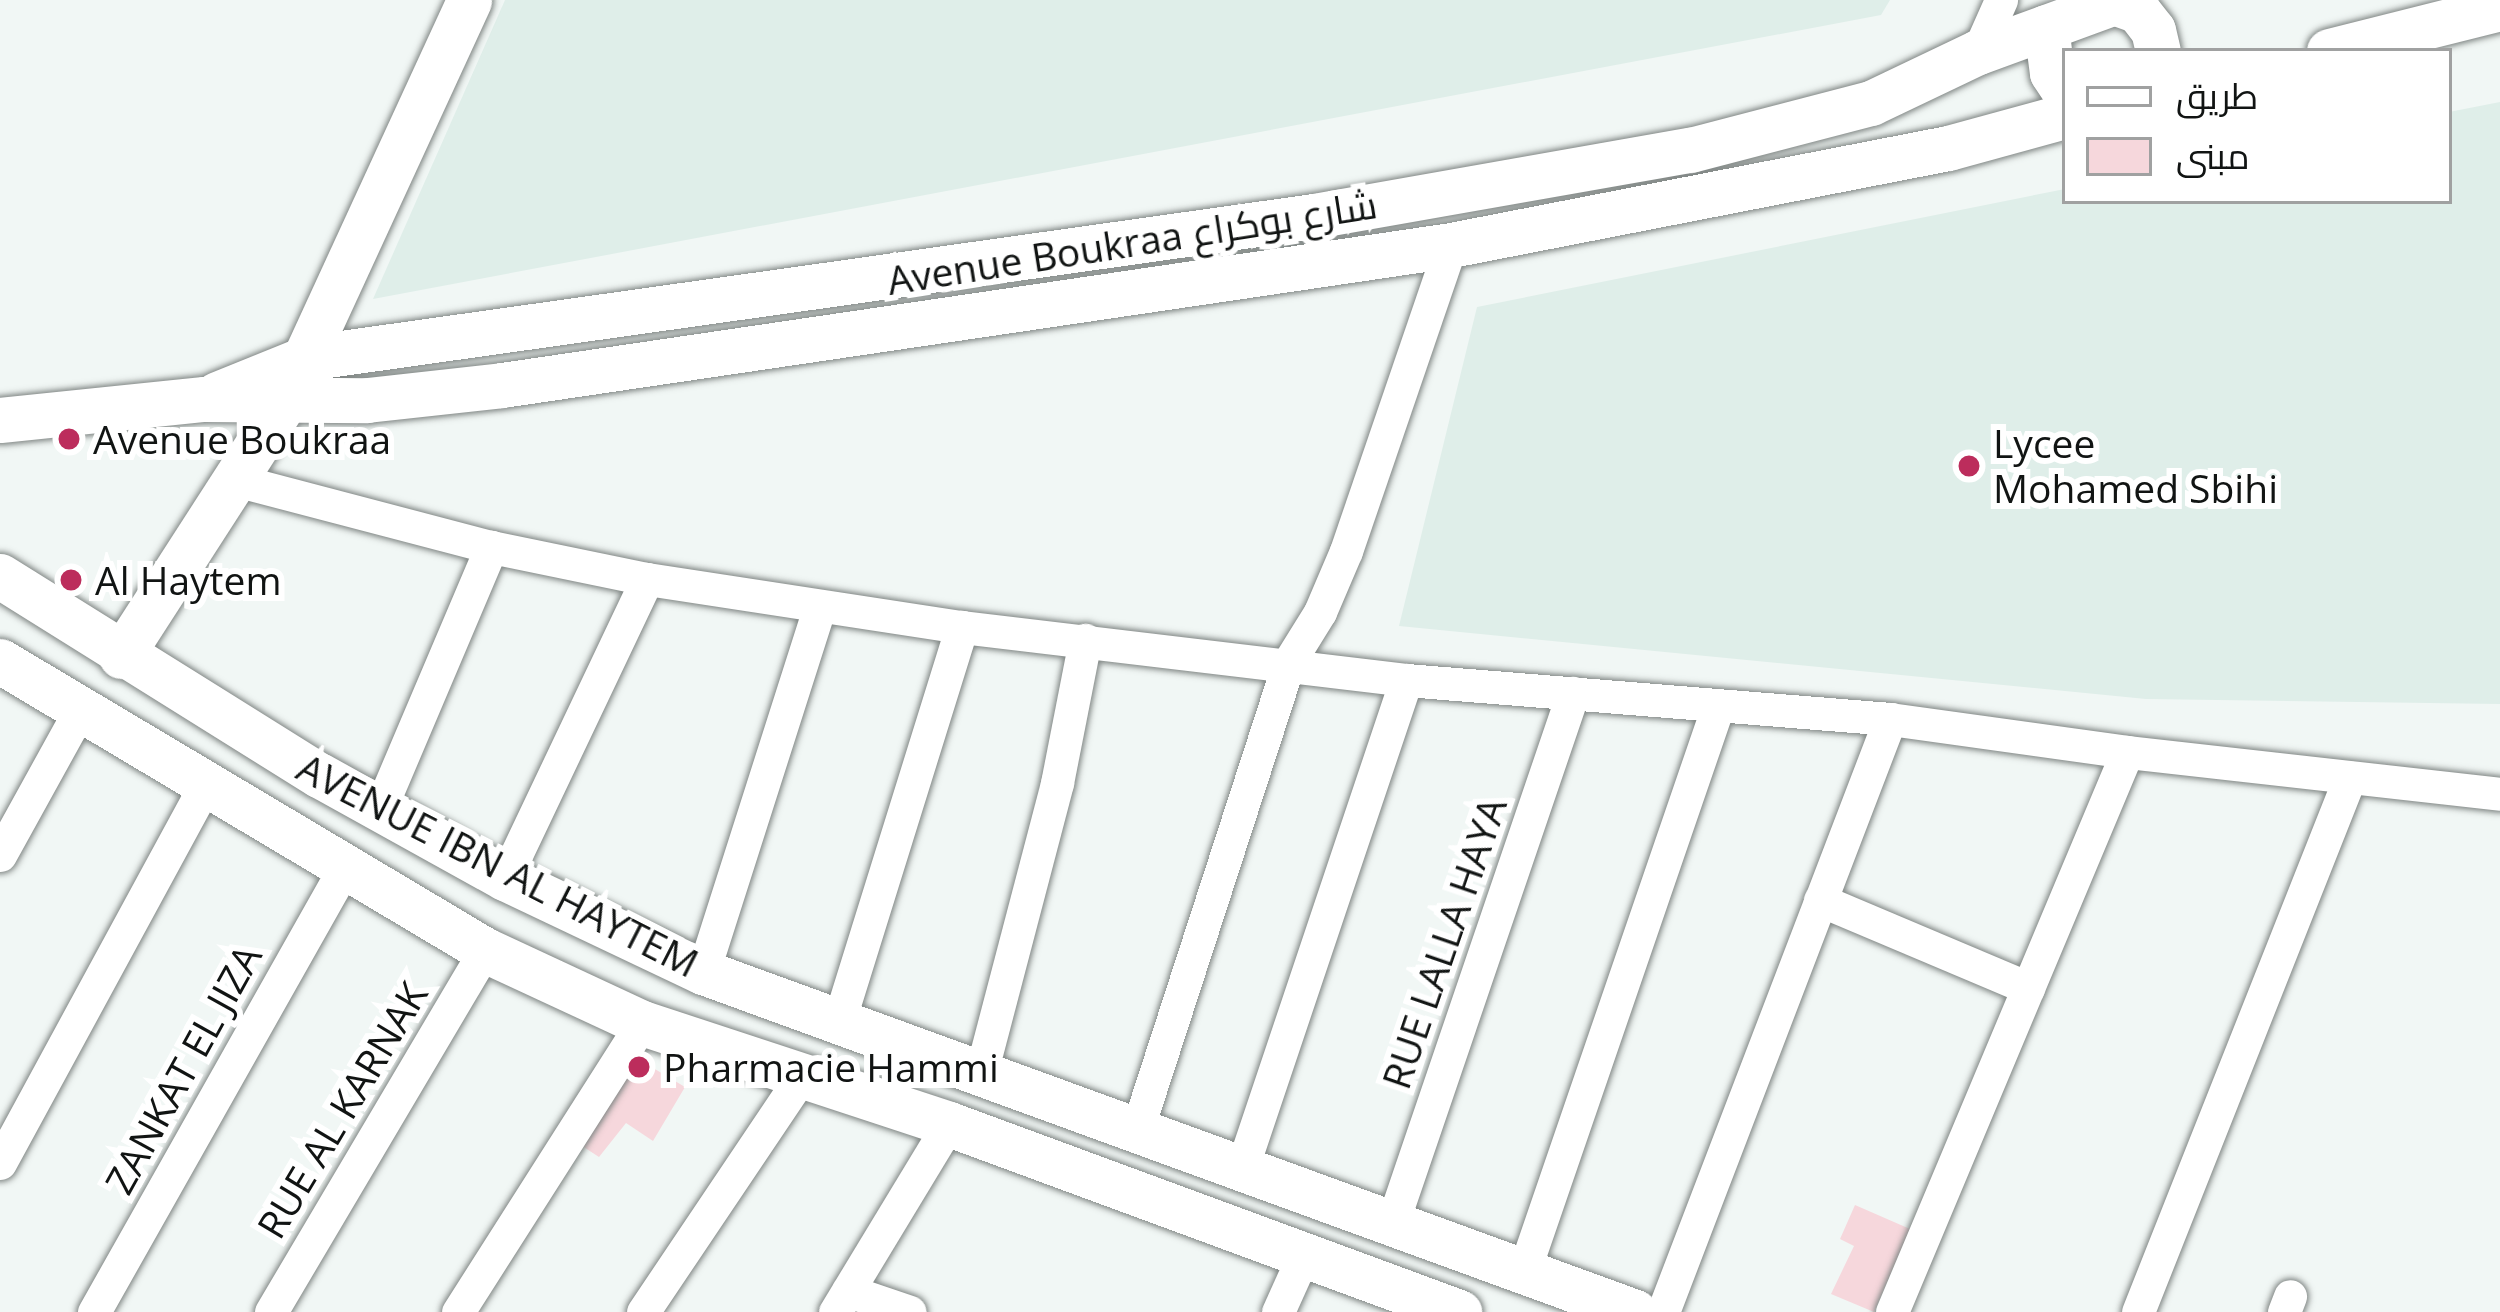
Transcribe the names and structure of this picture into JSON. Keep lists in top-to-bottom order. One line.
{"streets":{"street":["Avenue Boukraa شارع بوكراع","AVENUE IBN AL HAYTEM","RUE LALLA HAYA","ZANKAT EL JIZA","RUE AL KARNAK"]},"crossings":[["AVENUE IBN AL HAYTEM","RUE LALLA HAYA"],["AVENUE IBN AL HAYTEM","ZANKAT EL JIZA"],["AVENUE IBN AL HAYTEM","RUE AL KARNAK"]],"places":["Avenue Boukraa","Lycee Mohamed Sbihi","Al Haytem","Pharmacie Hammi"],"legend":["طريق","مبنى"]}
